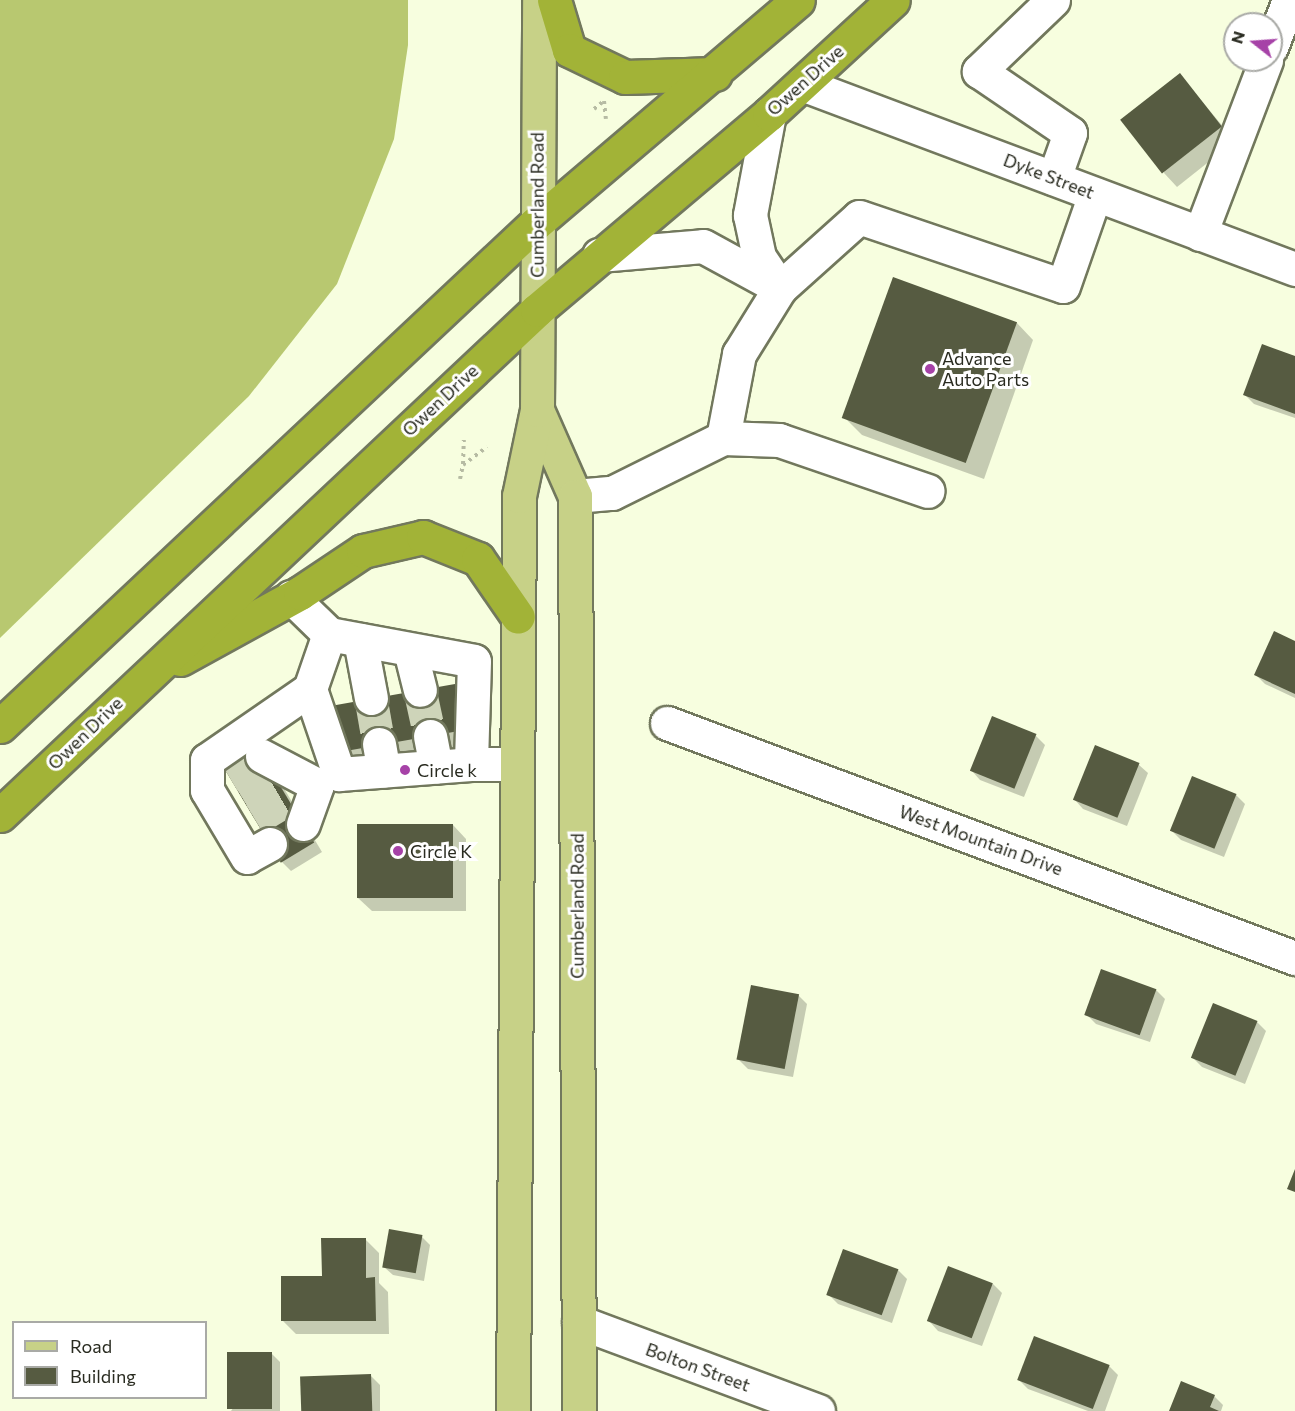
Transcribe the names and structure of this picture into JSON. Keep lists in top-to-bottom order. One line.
{"streets":{"highway":["Owen Drive"],"main road":["Cumberland Road"],"street":["Dyke Street","West Mountain Drive","Bolton Street"]},"crossings":[["Owen Drive","Dyke Street"],["Owen Drive","Cumberland Road"],["Cumberland Road","Bolton Street"]],"places":["Advance Auto Parts","Circle k","Circle K"],"legend":["Road","Building"],"north":"left"}
